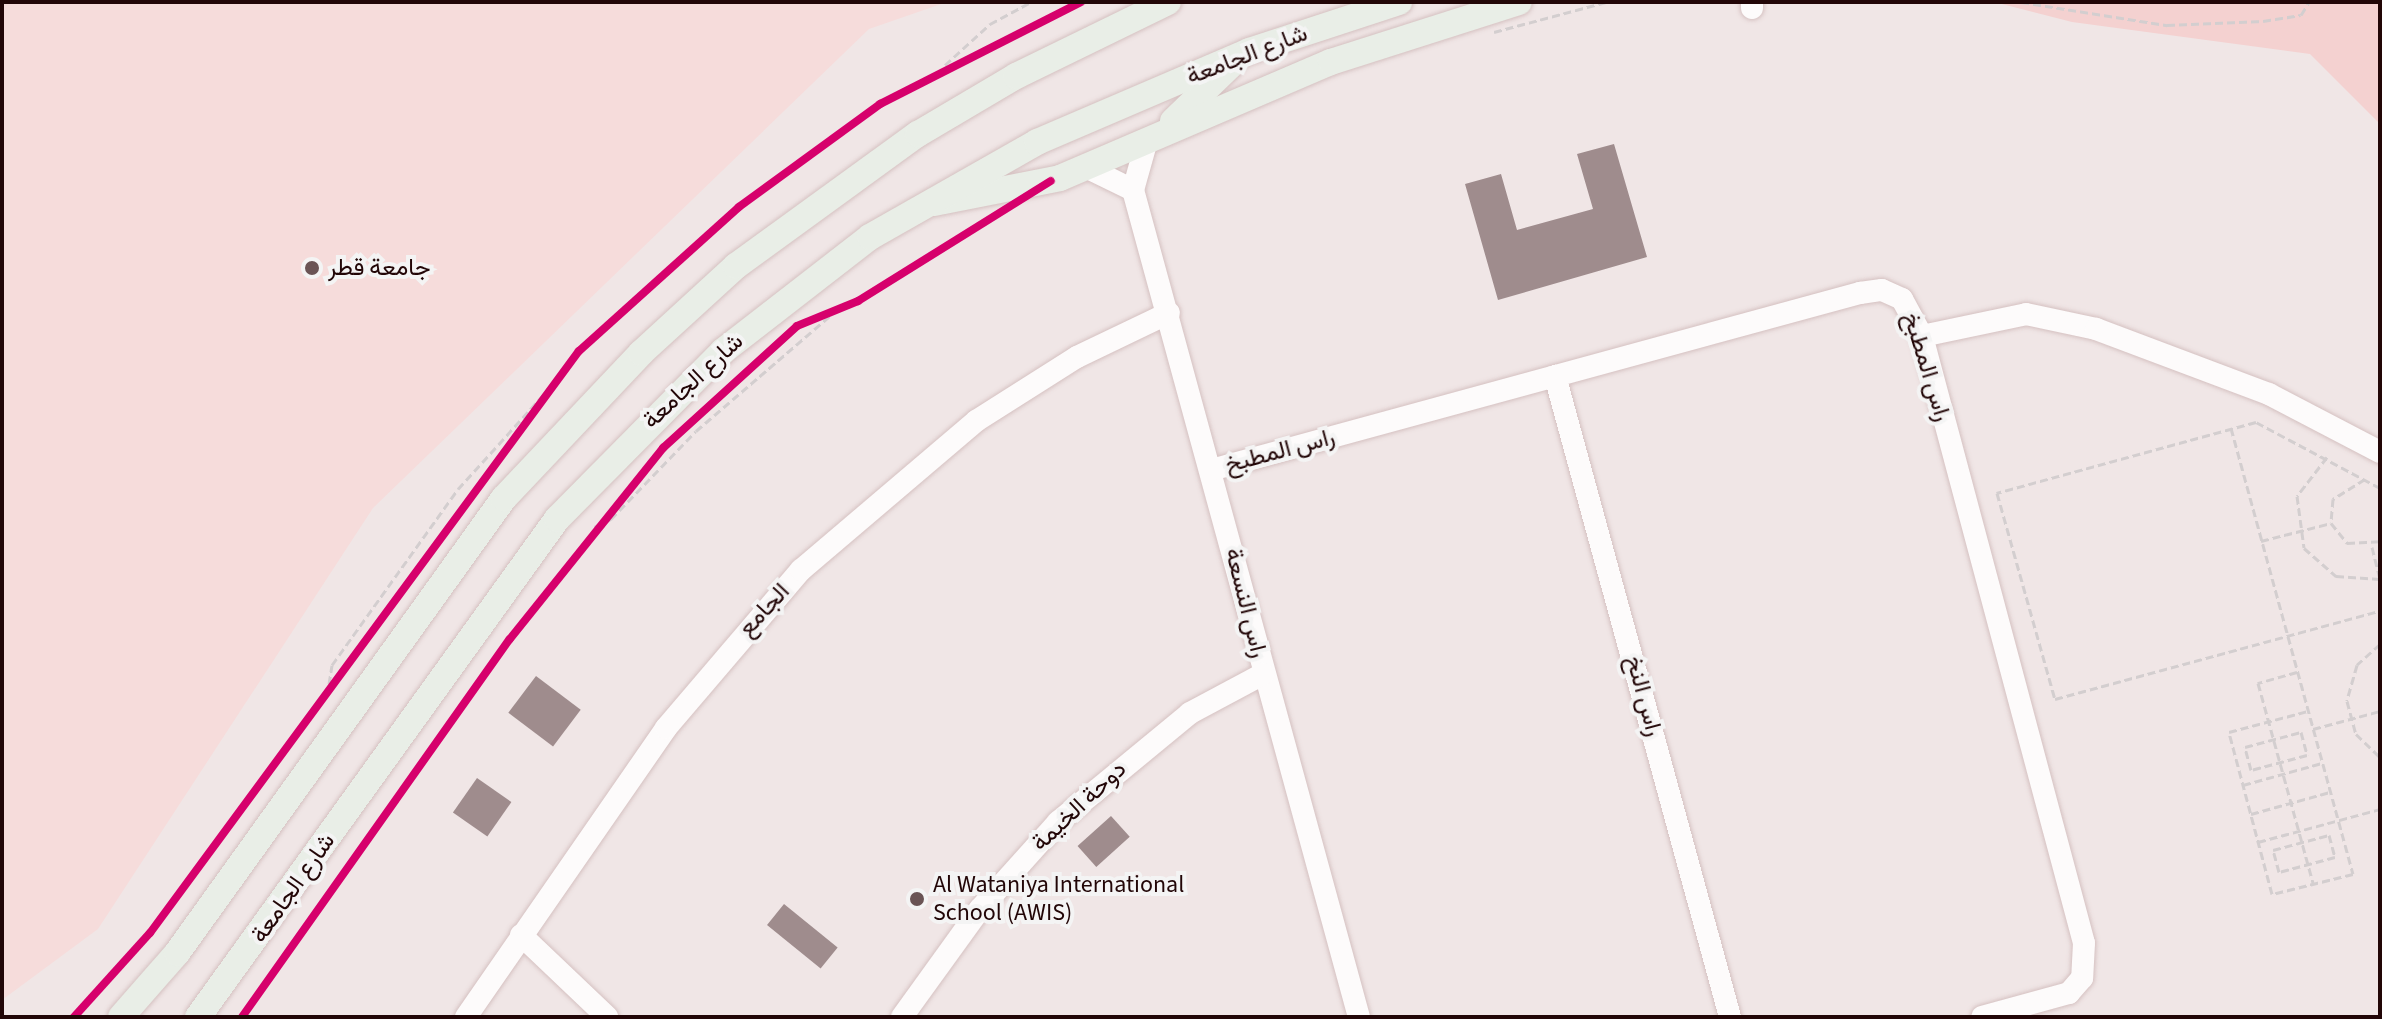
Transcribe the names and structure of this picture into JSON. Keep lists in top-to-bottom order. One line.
{"streets":{"main road":["شارع الجامعة"],"street":["راس المطبخ","راس النسعة","الجامع","راس النخ","دوحة الخيمة"]},"crossings":[["راس المطبخ","راس النسعة"],["راس المطبخ","راس النخ"],["راس النسعة","الجامع"],["راس النسعة","دوحة الخيمة"]],"places":["جامعة قطر","Al Wataniya International School (AWIS)"]}
